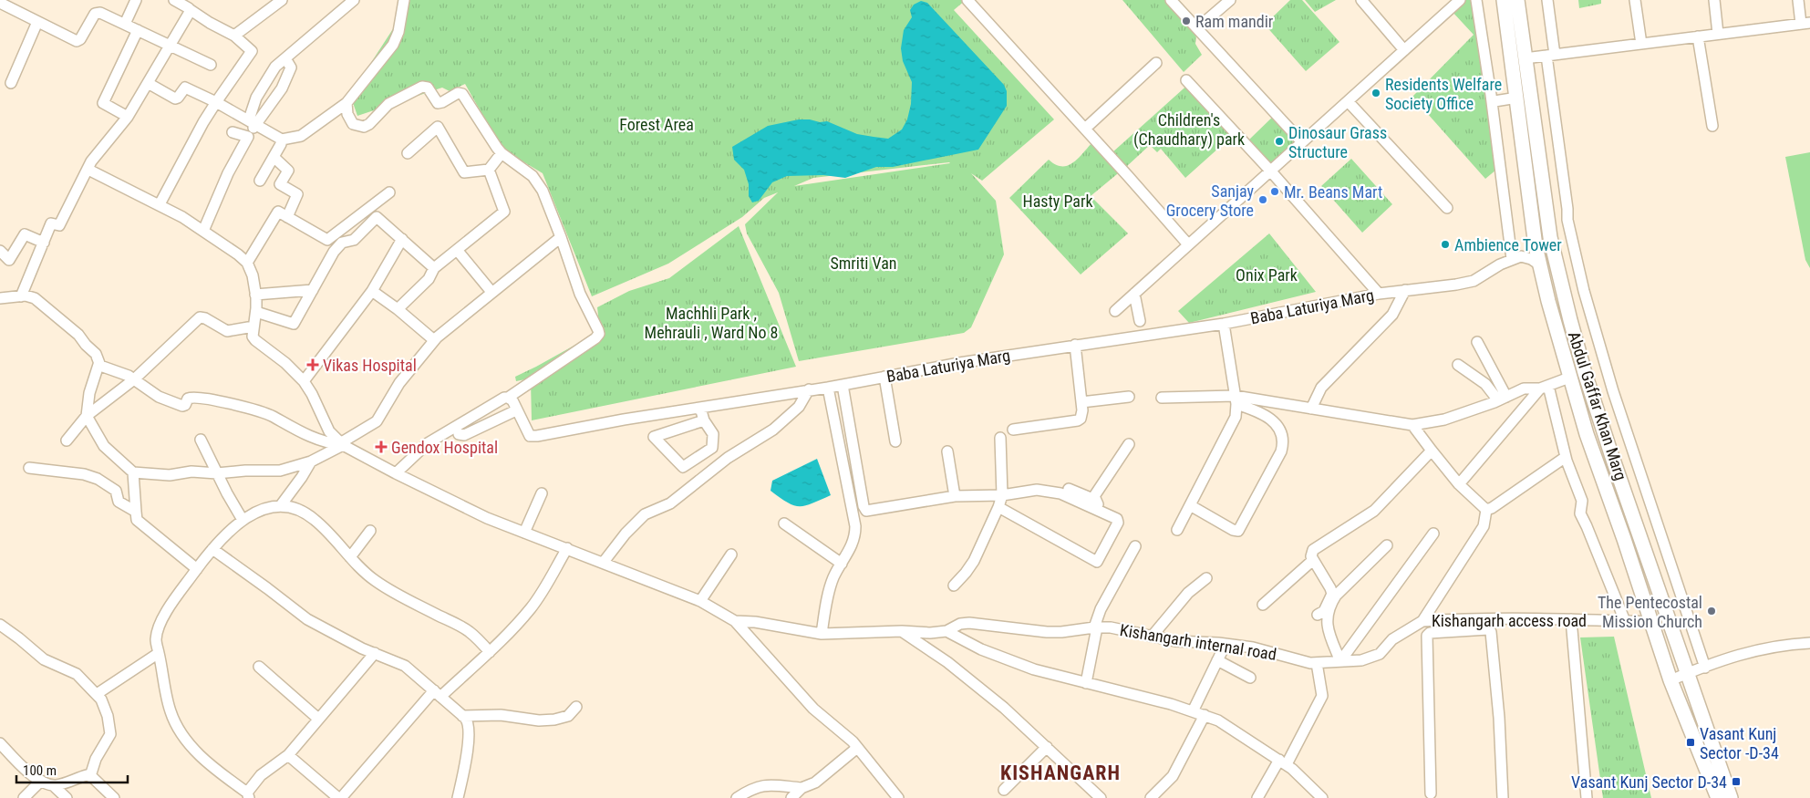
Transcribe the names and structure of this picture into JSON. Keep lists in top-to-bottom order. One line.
{"streets":{"main road":["Abdul Gaffar Khan Marg"],"street":["Baba Laturiya Marg","Kishangarh access road","Kishangarh internal road"]},"crossings":[["Abdul Gaffar Khan Marg","Kishangarh access road"],["Kishangarh access road","Kishangarh internal road"]],"districts":["KISHANGARH"],"parks":["Children's (Chaudhary) park","Forest Area","Hasty Park","Smriti Van","Onix Park","Machhli Park , Mehrauli , Ward No 8"],"places":{"other":["Ram mandir","Residents Welfare Society Office","Dinosaur Grass Structure","Mr. Beans Mart","Sanjay Grocery Store","Ambience Tower","The Pentecostal Mission Church"],"health":["Vikas Hospital","Gendox Hospital"],"transit":["Vasant Kunj Sector -D-34","Vasant Kunj Sector D-34"]},"scale_bar":"100 m"}
